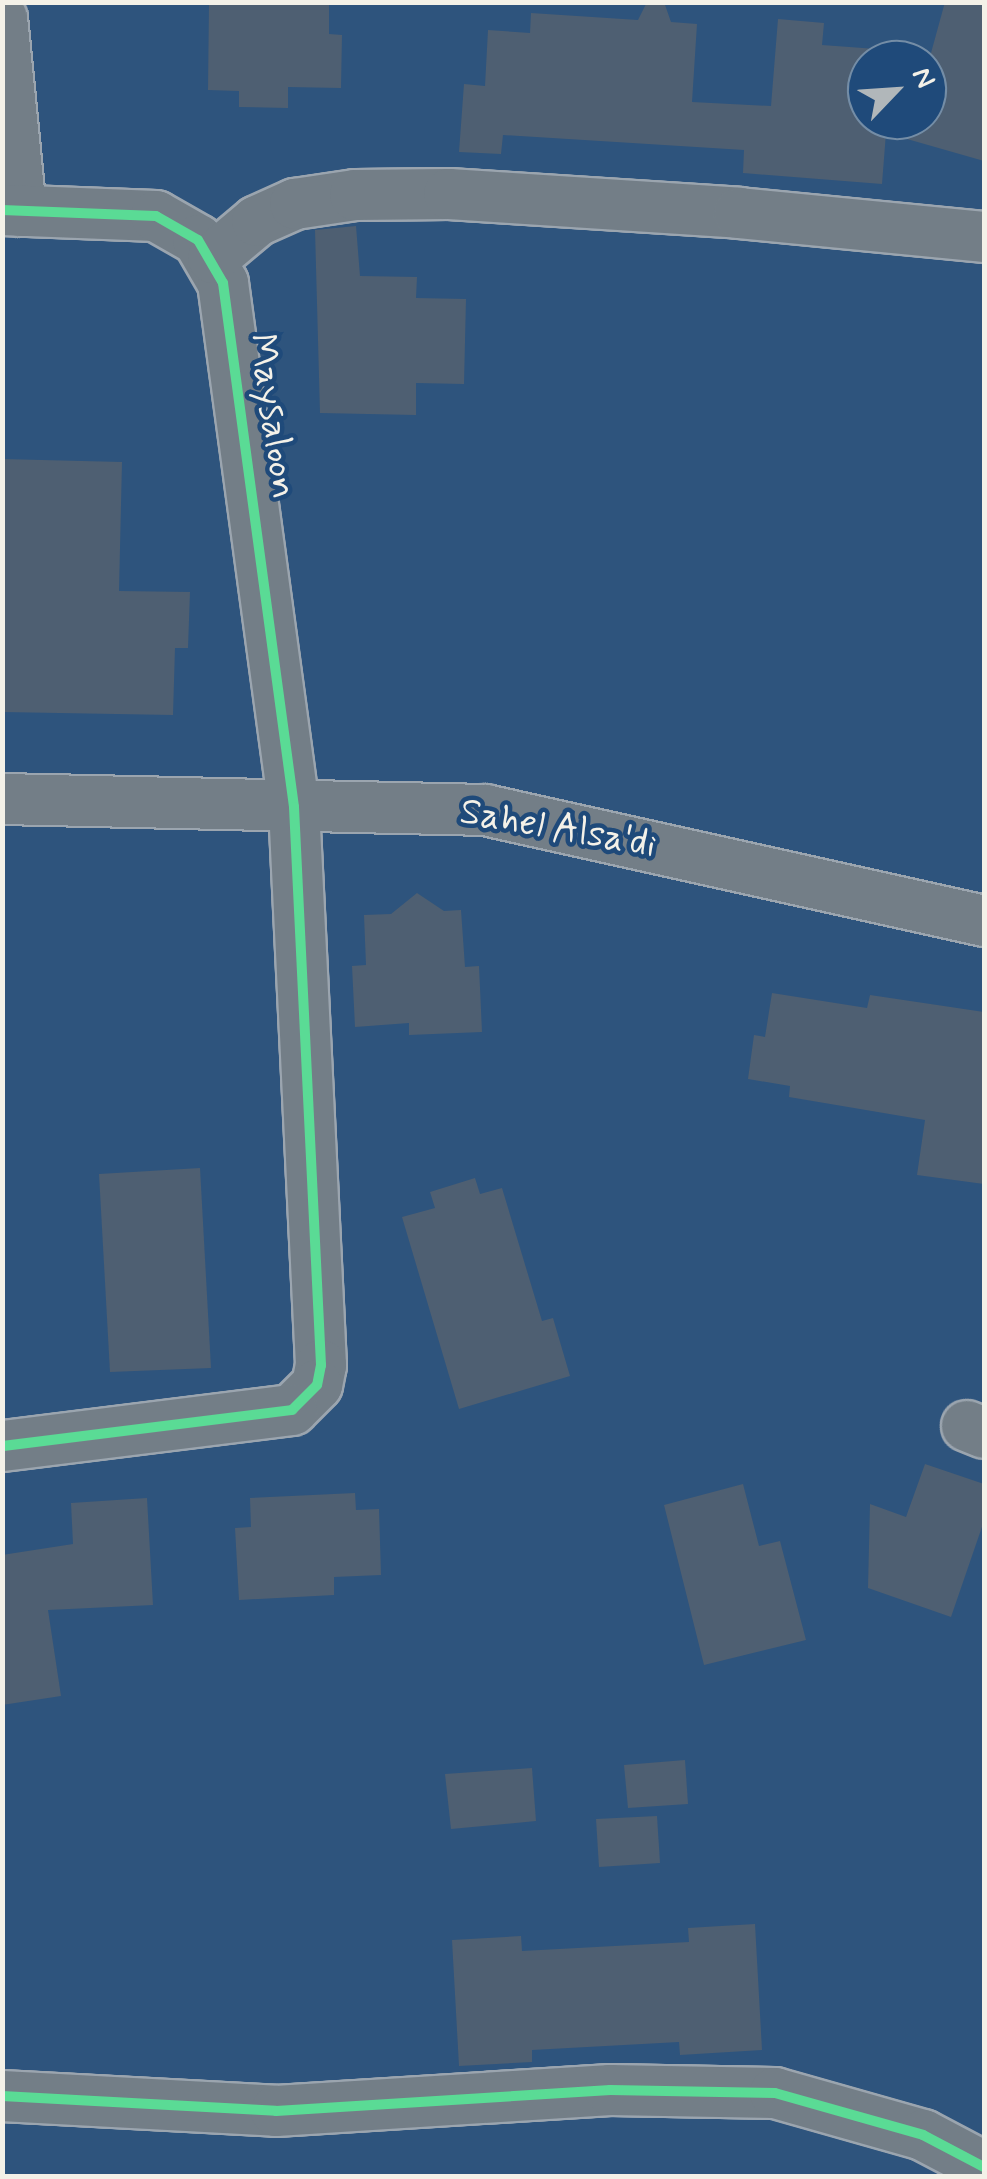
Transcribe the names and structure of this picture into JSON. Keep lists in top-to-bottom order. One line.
{"streets":{"street":["Maysaloon","Sahel Alsa'di"]},"crossings":[["Maysaloon","Sahel Alsa'di"]],"north":"top right"}
